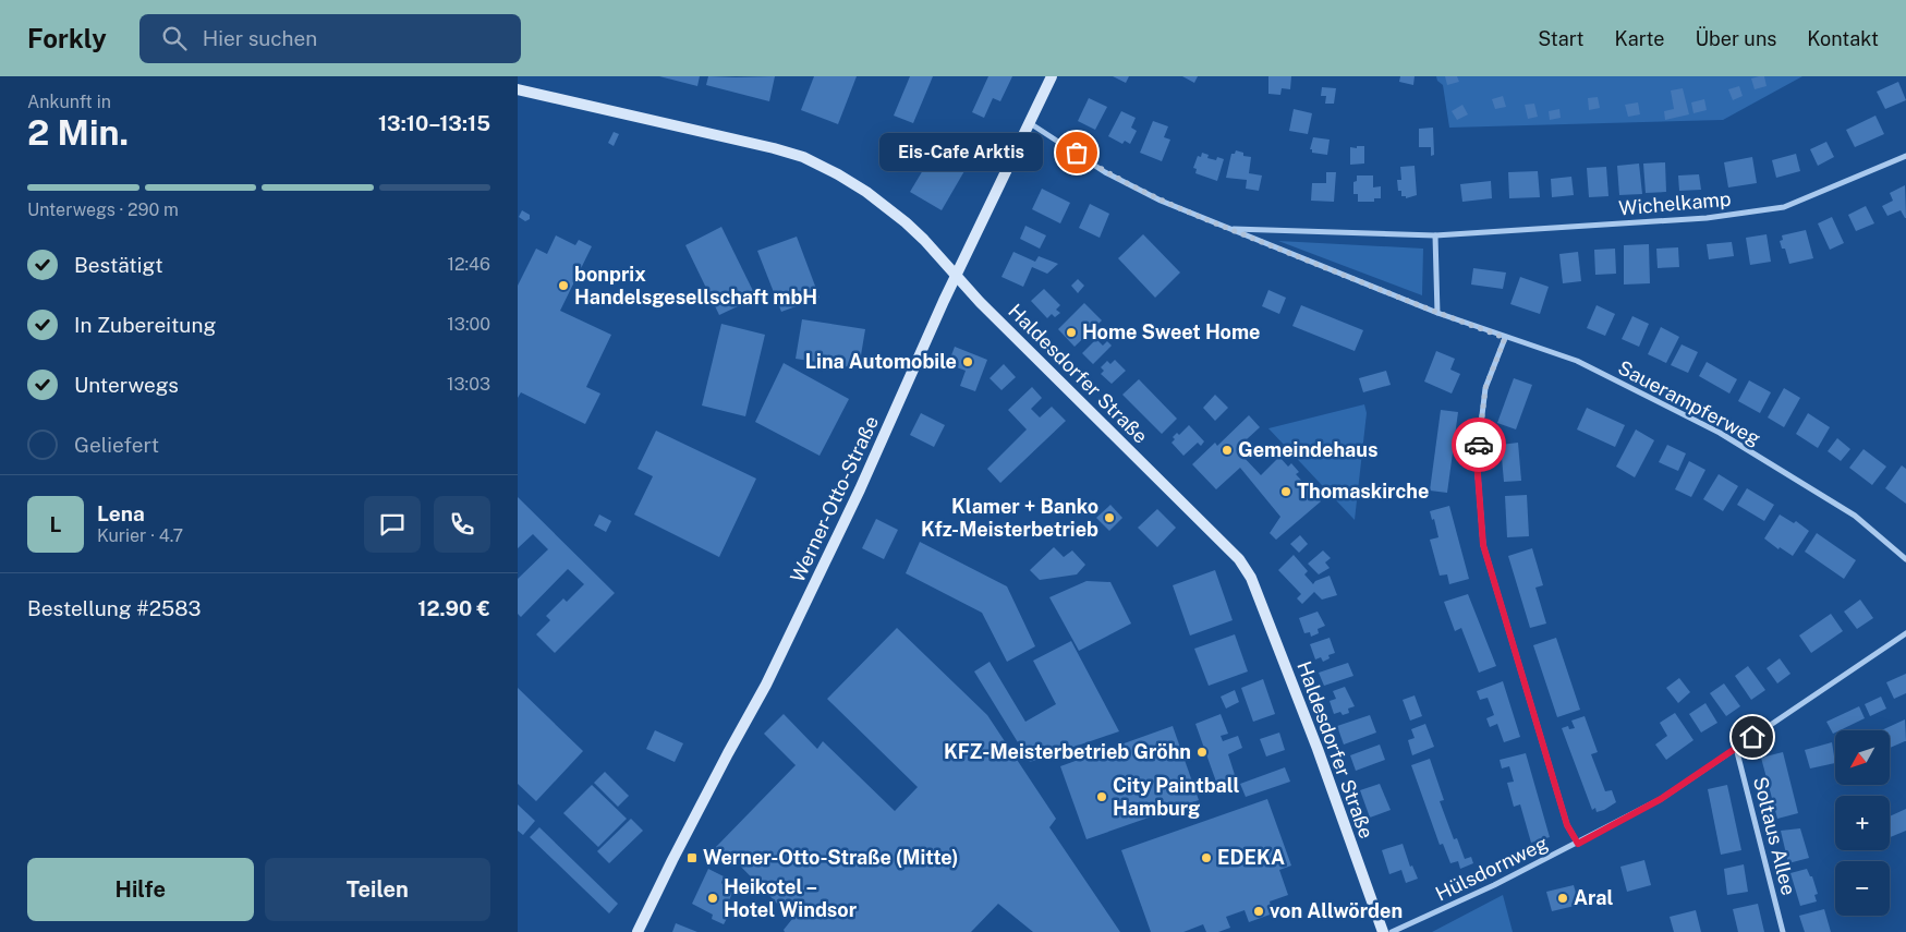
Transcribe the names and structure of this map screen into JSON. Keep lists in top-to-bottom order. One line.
{"streets":{"street":["Wichelkamp","Haldesdorfer Straße","Sauerampferweg","Werner-Otto-Straße","Soltaus Allee","Hülsdornweg"]},"crossings":[["Wichelkamp","Sauerampferweg"],["Haldesdorfer Straße","Werner-Otto-Straße"],["Sauerampferweg","Werner-Otto-Straße"],["Soltaus Allee","Hülsdornweg"]],"places":{"other":["Eis-Cafe Arktis","bonprix Handelsgesellschaft mbH","Home Sweet Home","Lina Automobile","Gemeindehaus","Thomaskirche","Klamer + Banko Kfz-Meisterbetrieb","KFZ-Meisterbetrieb Gröhn","City Paintball Hamburg","EDEKA","Heikotel – Hotel Windsor","Aral","von Allwörden"],"transit":["Werner-Otto-Straße (Mitte)"]},"north":"bottom left","page":{"header":"Forkly","search":"Hier suchen","nav":["Start","Karte","Über uns","Kontakt"],"heading":["2 Min.","Ankunft in","13:10–13:15"],"panel":["Lena","Kurier · 4.7","Bestellung #2583","12.90 €"],"bubble":"Eis-Cafe Arktis","bar":"Unterwegs · 290 m","list":[["Bestätigt","12:46"],["In Zubereitung","13:00"],["Unterwegs","13:03"],"Geliefert"],"round":"L","map_buttons":["+","−"],"buttons":["Hilfe","Teilen"]}}
